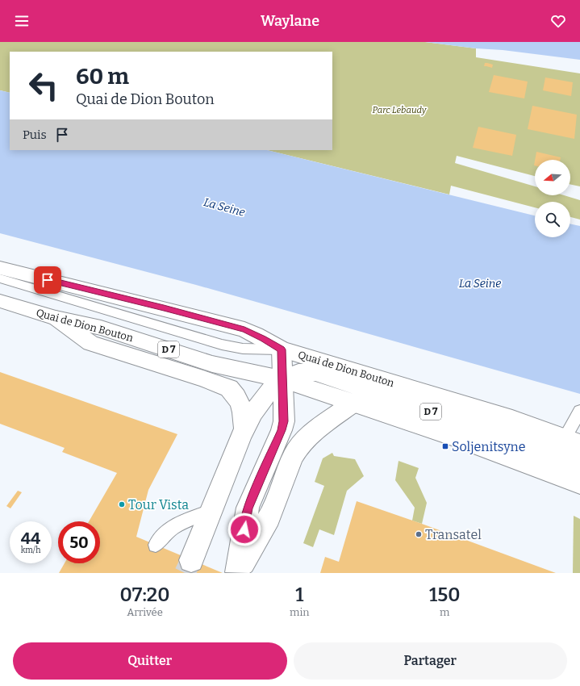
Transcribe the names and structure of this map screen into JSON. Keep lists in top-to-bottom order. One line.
{"streets":{"main road":["Quai de Dion Bouton","D 7"]},"water":["La Seine"],"parks":["Parc Lebaudy"],"places":{"transit":["Soljenitsyne"],"other":["Tour Vista","Transatel"]},"north":"left","page":{"header":"Waylane","turn":["60 m","Quai de Dion Bouton"],"then":"Puis","speed":"44 km/h","limit":"50","eta":["07:20","Arrivée","1","min","150","m"],"buttons":["Quitter","Partager"]}}
